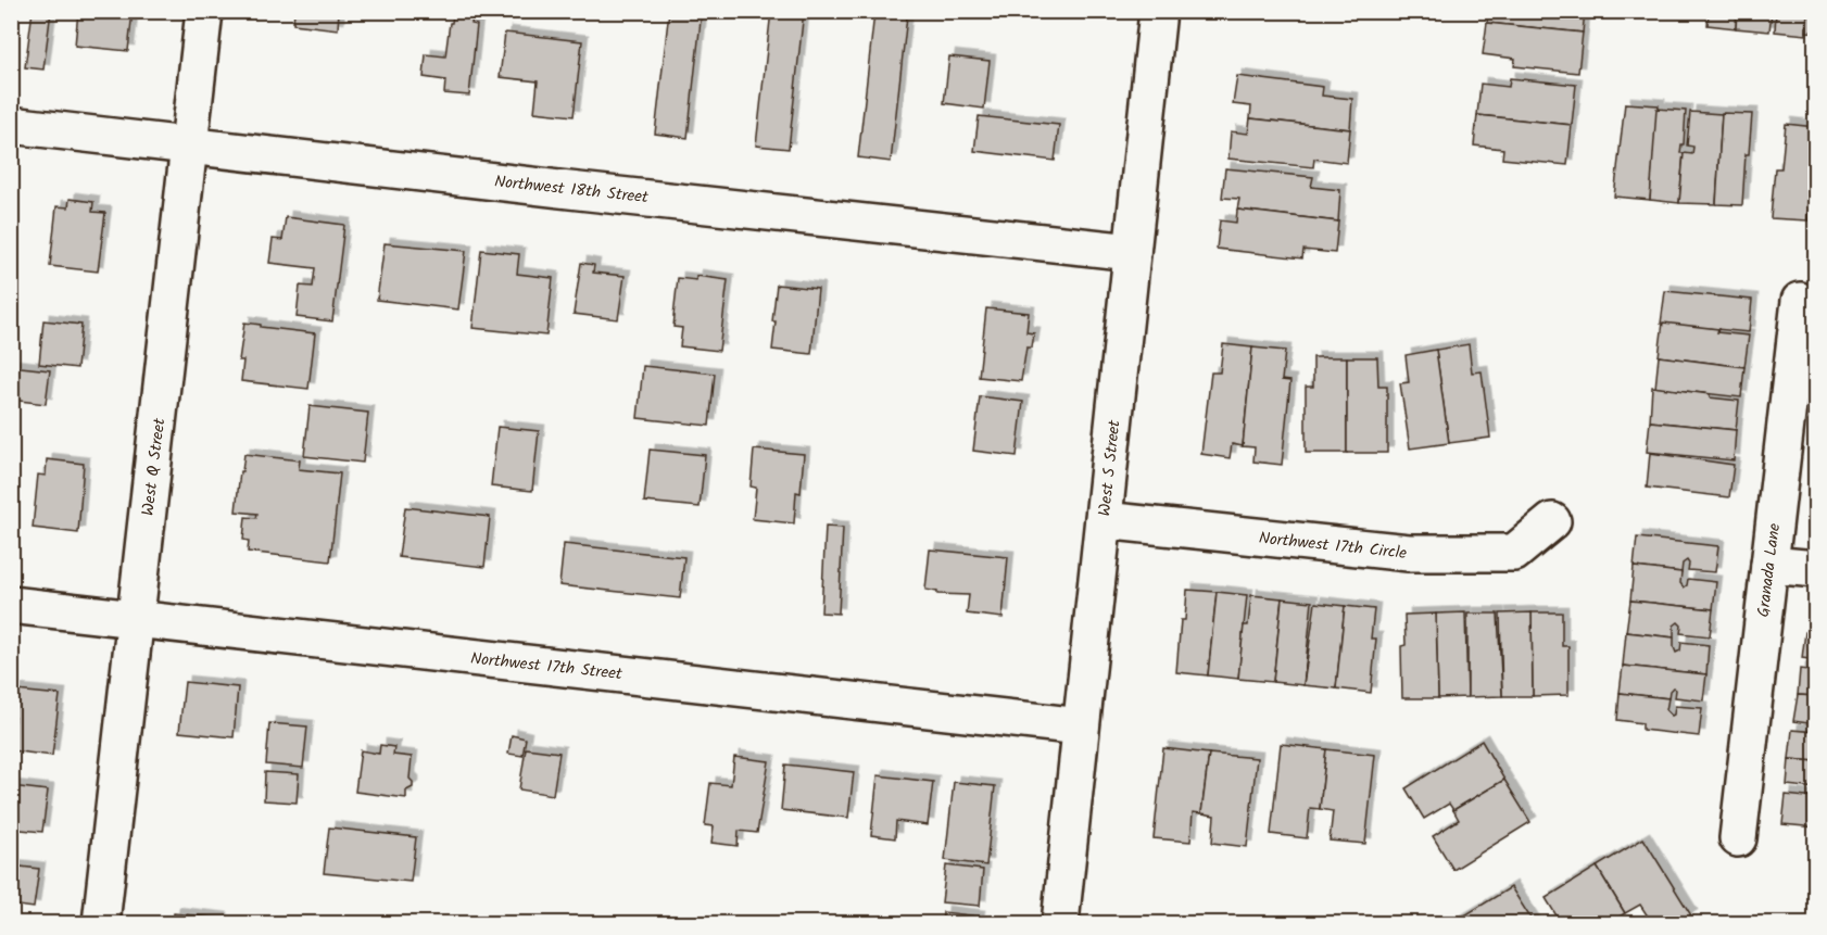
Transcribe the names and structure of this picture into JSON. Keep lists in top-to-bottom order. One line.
{"streets":{"street":["Northwest 18th Street","West Q Street","West S Street","Northwest 17th Circle","Granada Lane","Northwest 17th Street"]},"crossings":[["Northwest 18th Street","West Q Street"],["Northwest 18th Street","West S Street"],["West Q Street","Northwest 17th Street"],["West S Street","Northwest 17th Circle"],["West S Street","Northwest 17th Street"]]}
